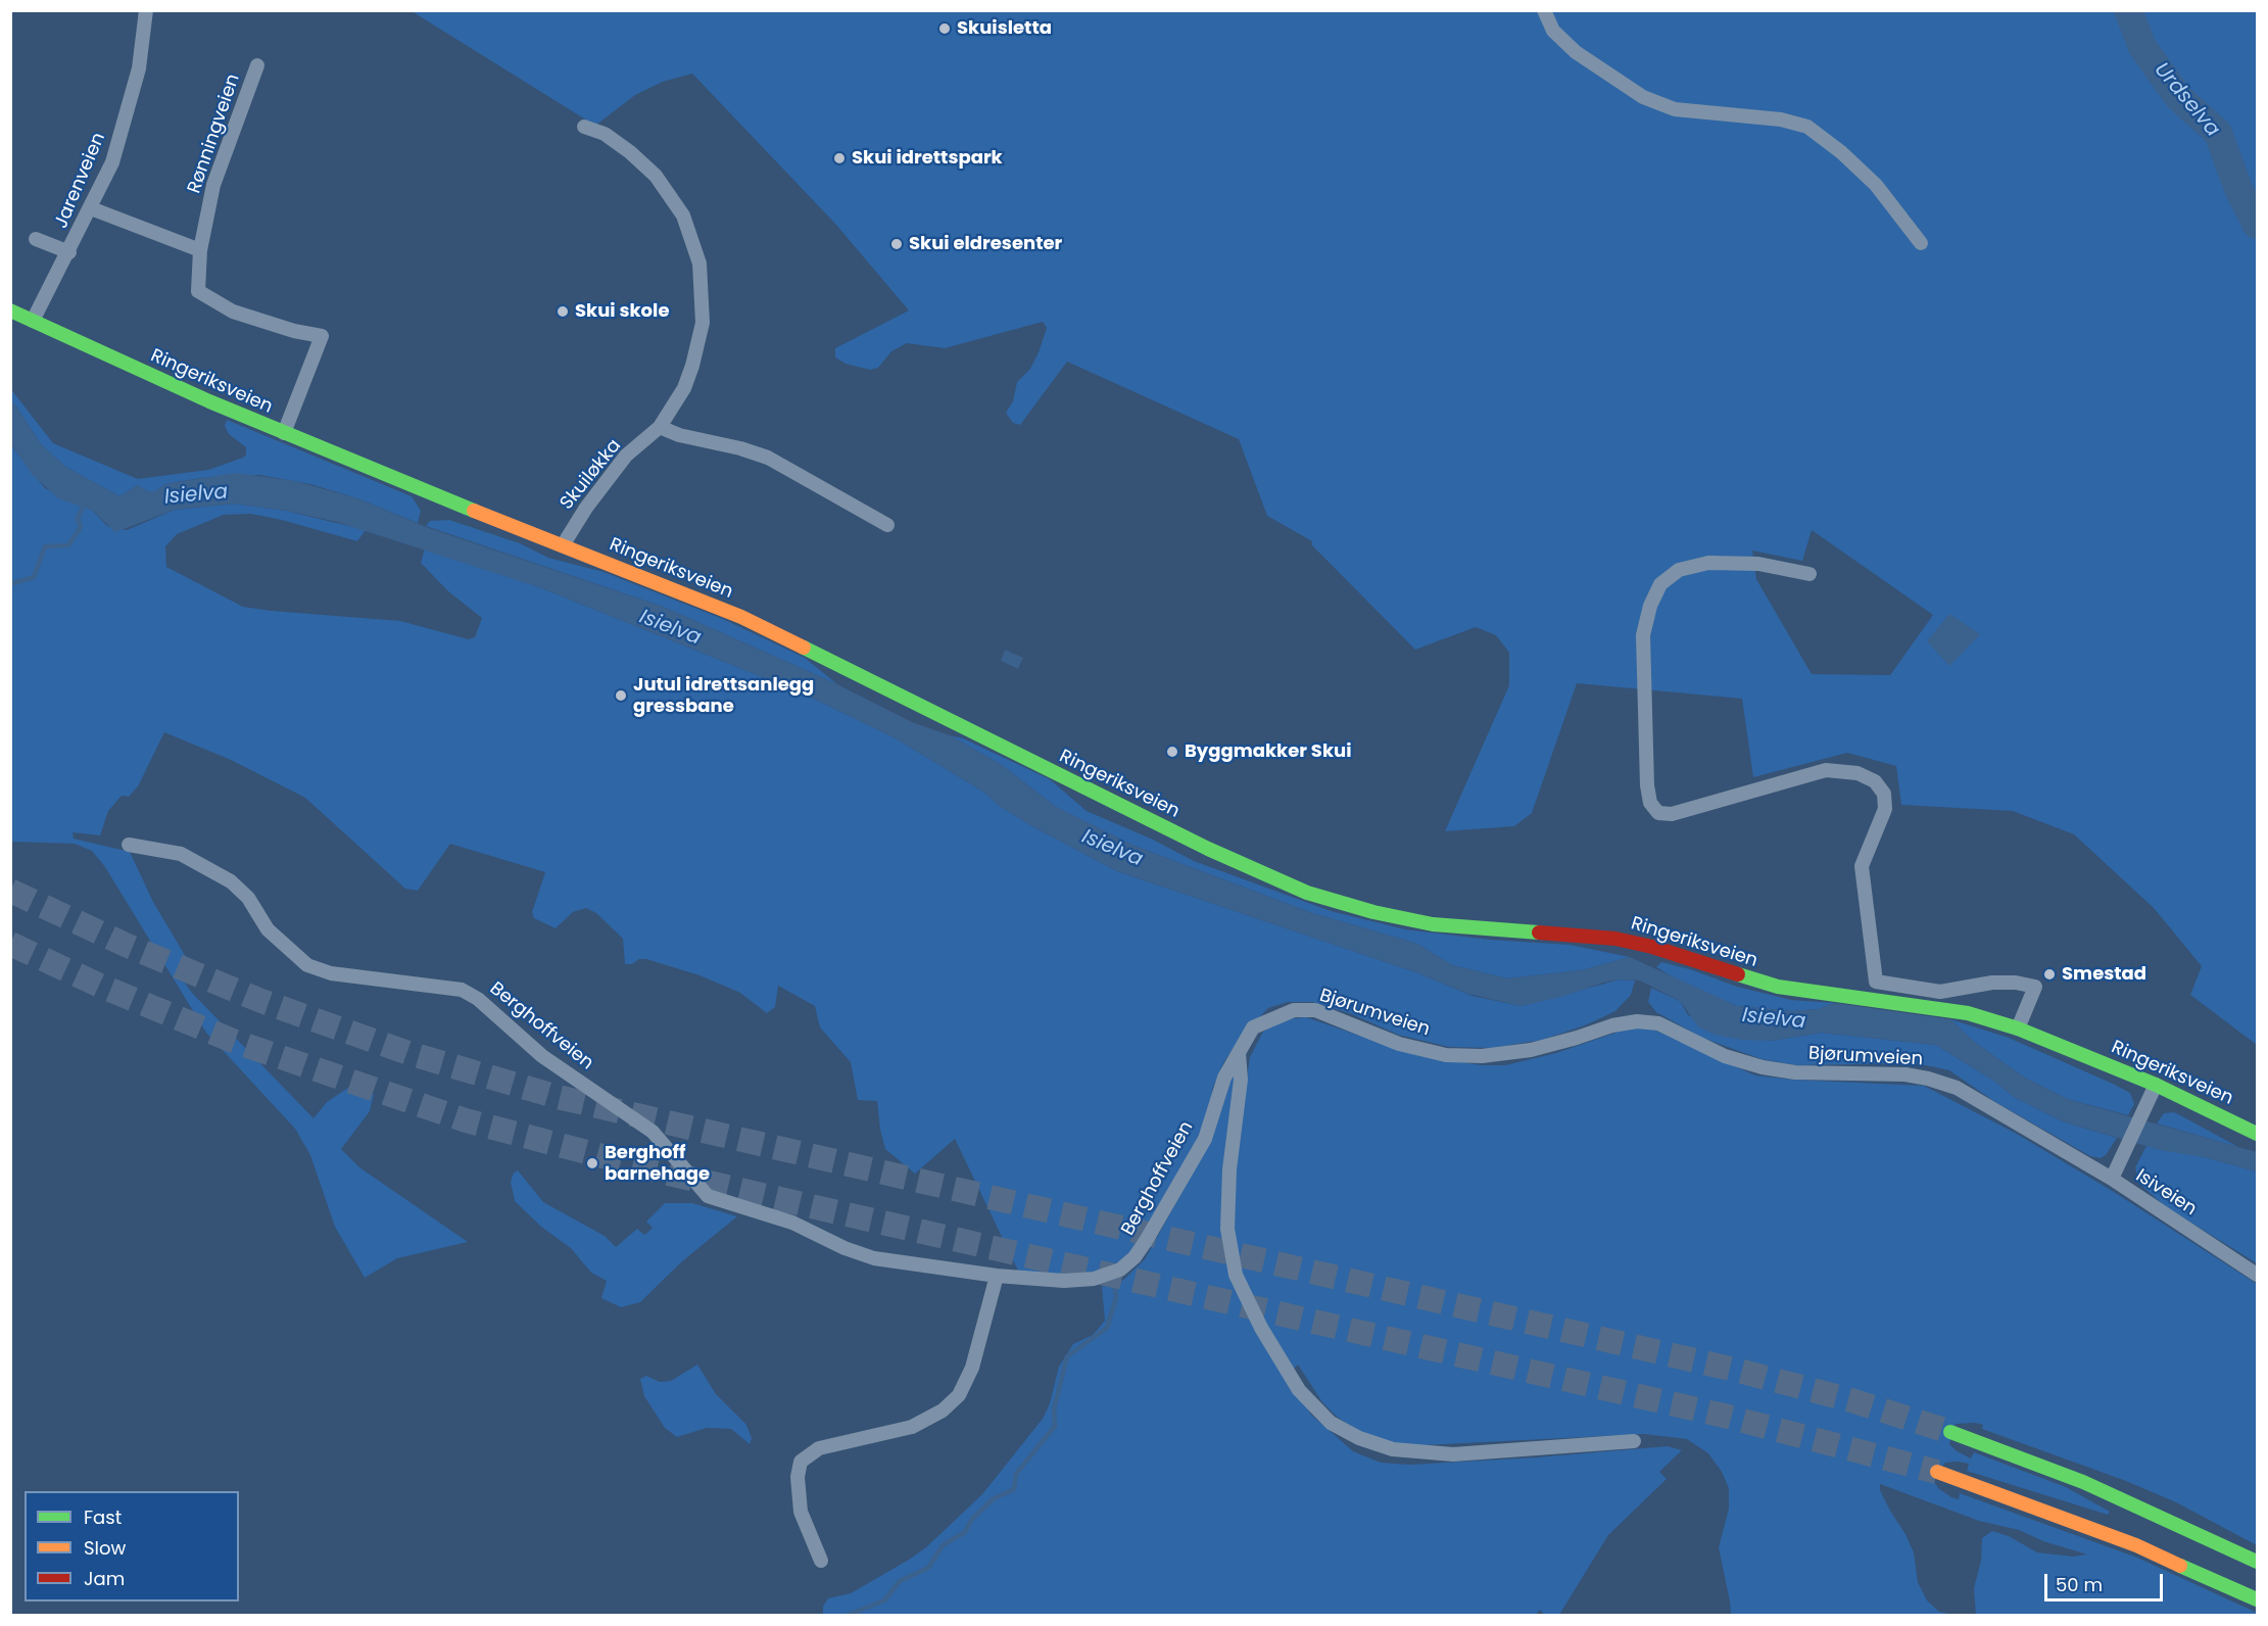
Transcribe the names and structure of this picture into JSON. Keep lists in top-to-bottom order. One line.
{"streets":{"main road":["Ringeriksveien"],"street":["Rønningveien","Jarenveien","Skuiløkka","Bjørumveien","Berghoffveien","Isiveien"]},"crossings":[["Rønningveien","Ringeriksveien"],["Jarenveien","Ringeriksveien"],["Ringeriksveien","Skuiløkka"],["Ringeriksveien","Isiveien"],["Bjørumveien","Berghoffveien"],["Bjørumveien","Isiveien"]],"water":["Urdselva","Isielva"],"places":["Skuisletta","Skui idrettspark","Skui eldresenter","Skui skole","Jutul idrettsanlegg gressbane","Byggmakker Skui","Smestad","Berghoff barnehage"],"legend":["Fast","Slow","Jam"],"scale_bar":"50 m"}
